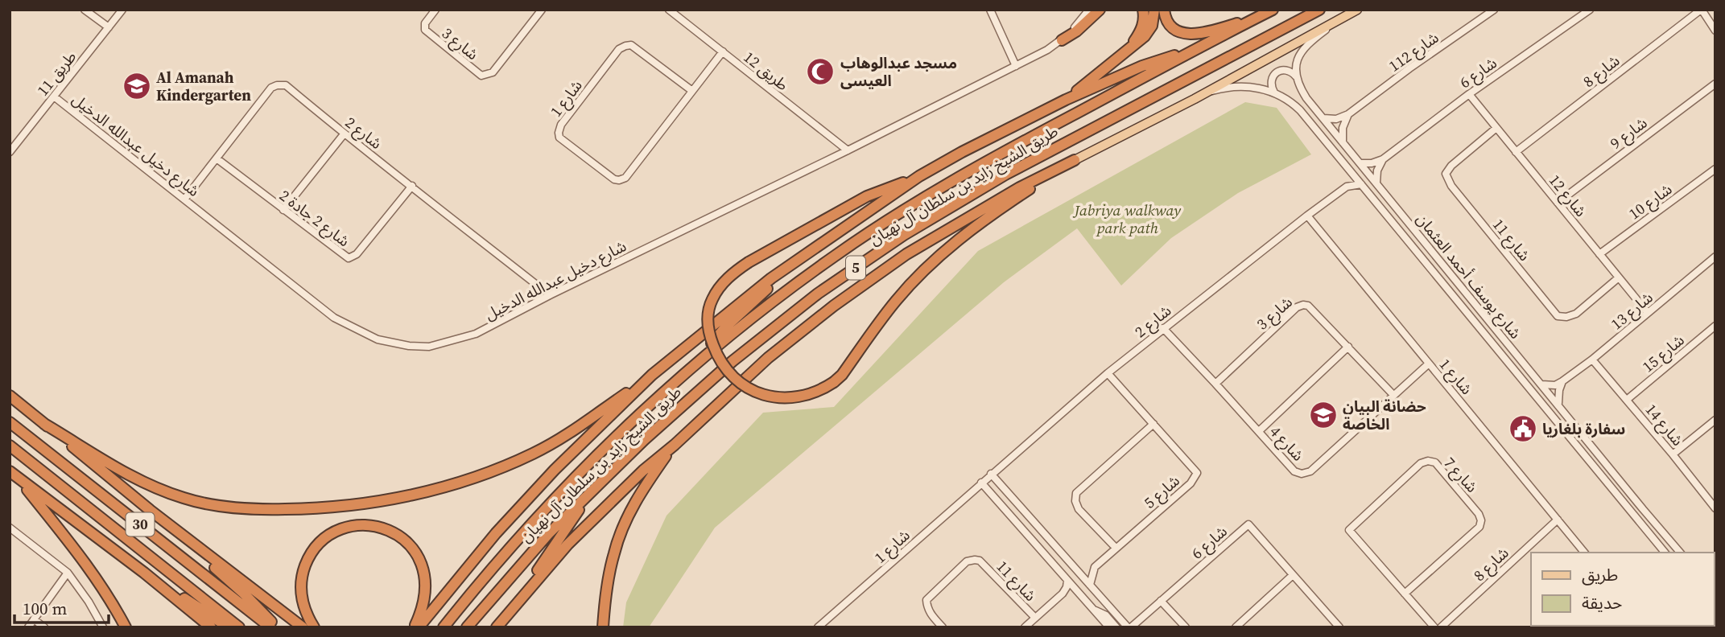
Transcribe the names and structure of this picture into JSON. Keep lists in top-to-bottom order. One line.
{"streets":{"highway":["طريق الشيخ زايد بن سلطان آل نهيان","5","30"],"street":["شارع 3","شارع 112","طريق 12","شارع 8","شارع 6","طريق 11","شارع 1","شارع 2","شارع 9","شارع دخيل عبدالله الدخيل","شارع 12","شارع 10","شارع 2 جادة 2","شارع 11","شارع يوسف أحمد العثمان","شارع 13","شارع 15","شارع 14","شارع 4","شارع 7","شارع 5"]},"crossings":[["شارع 3","شارع 4"],["شارع 112","شارع يوسف أحمد العثمان"],["طريق 12","شارع 1"],["طريق 12","شارع دخيل عبدالله الدخيل"],["شارع 8","شارع 1"],["شارع 8","شارع 12"],["شارع 6","شارع 12"],["شارع 6","شارع يوسف أحمد العثمان"],["طريق 11","شارع دخيل عبدالله الدخيل"],["شارع 1","شارع 2"],["شارع 1","شارع 4"],["شارع 2","شارع دخيل عبدالله الدخيل"],["شارع 2","شارع 2 جادة 2"],["شارع 2","شارع يوسف أحمد العثمان"],["شارع 2","شارع 4"],["شارع 2","شارع 5"],["شارع 9","شارع 12"],["شارع 12","شارع 10"],["شارع 12","شارع 11"],["شارع 12","شارع 13"],["شارع يوسف أحمد العثمان","شارع 13"],["شارع 13","شارع 14"],["شارع 15","شارع 14"]],"parks":["Jabriya walkway park path"],"places":{"mosque":["مسجد عبدالوهاب العيسى"],"school or university":["Al Amanah Kindergarten","حضانة البيان الخاصة"],"public building":["سفارة بلغاريا"]},"legend":["طريق","حديقة"],"scale_bar":"100 m"}
